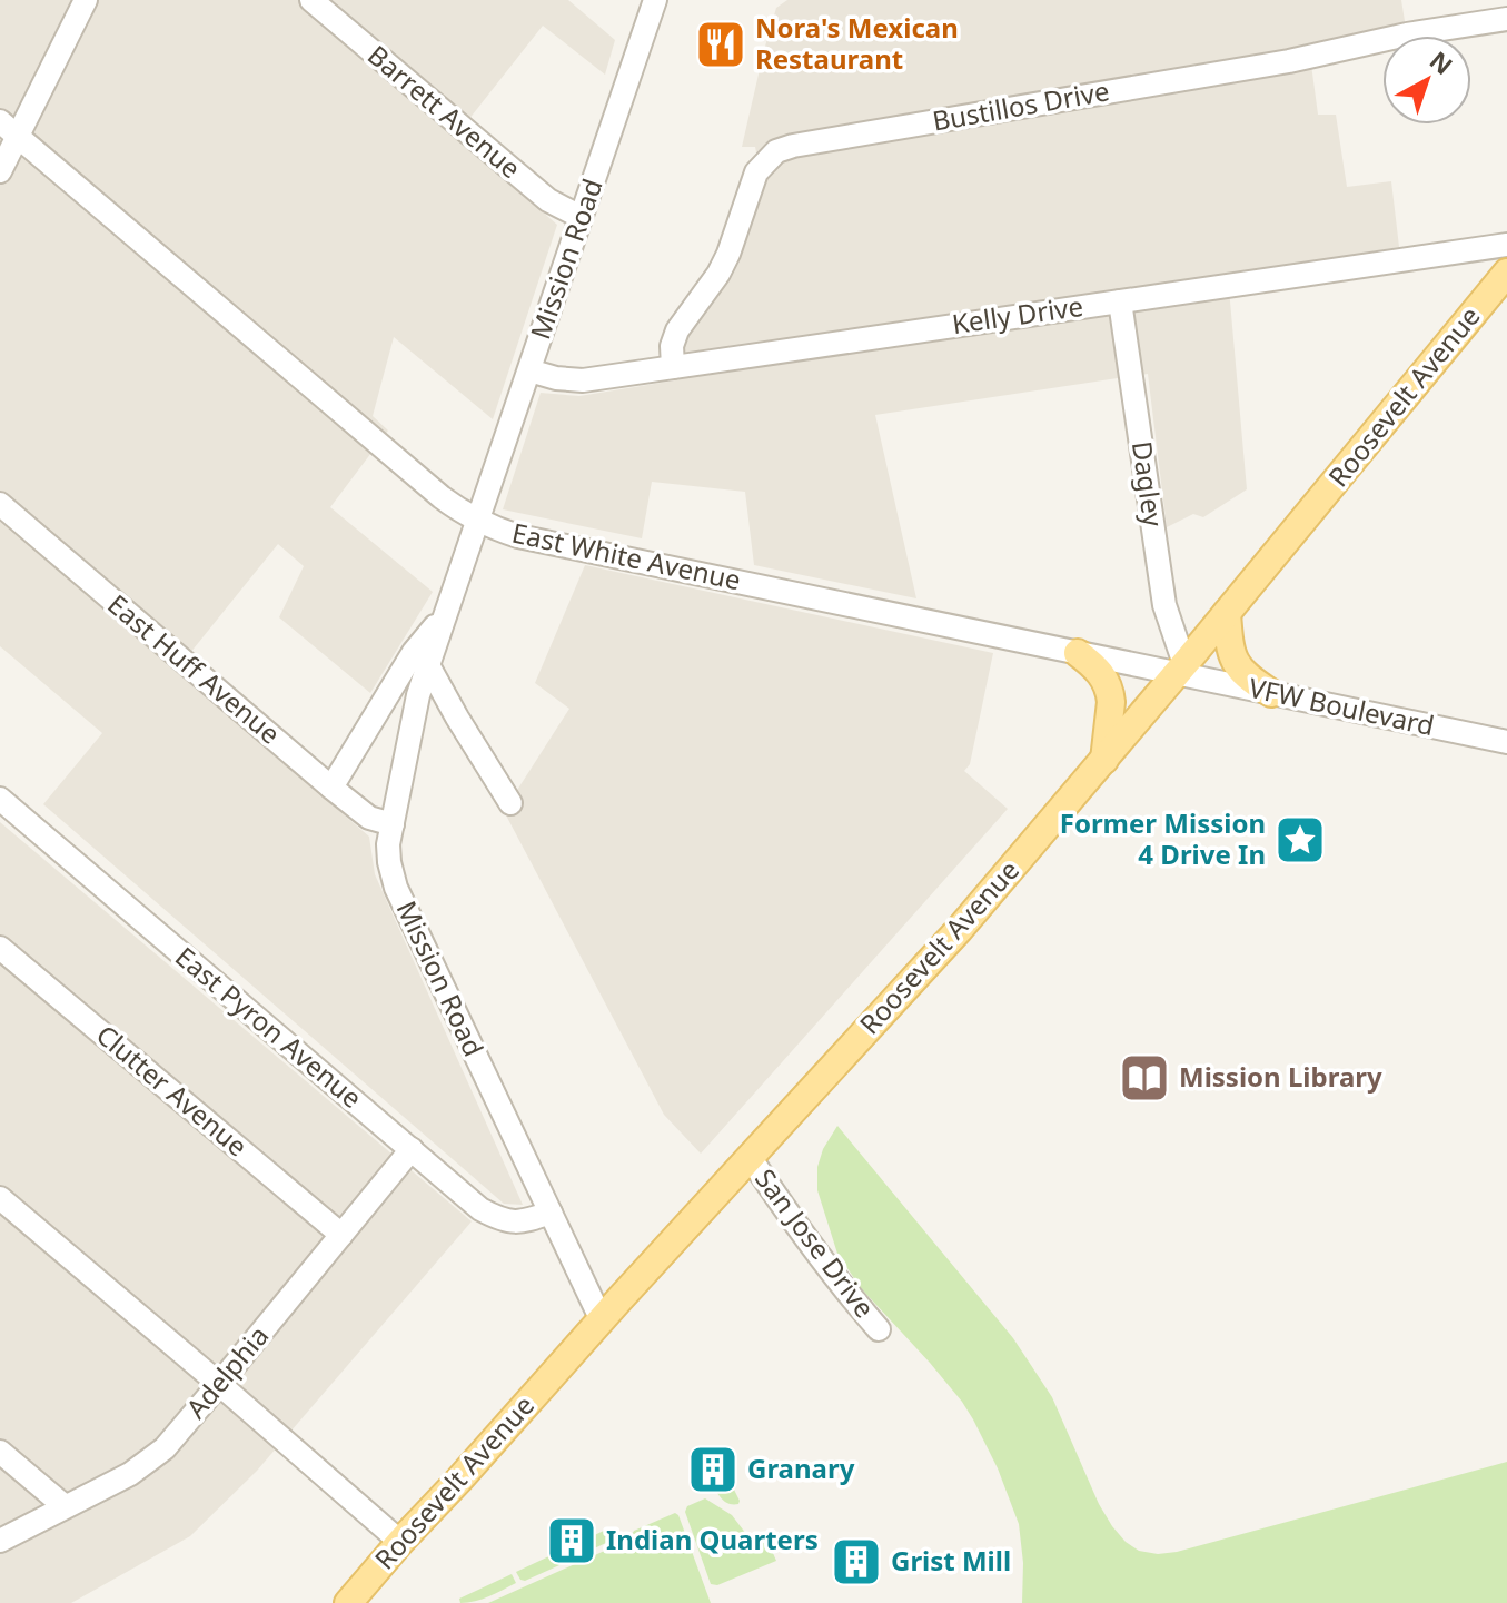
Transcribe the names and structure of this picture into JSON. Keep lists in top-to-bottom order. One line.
{"streets":{"main road":["Roosevelt Avenue"],"street":["Bustillos Drive","Barrett Avenue","Mission Road","Kelly Drive","Dagley","East White Avenue","East Huff Avenue","VFW Boulevard","East Pyron Avenue","Clutter Avenue","San Jose Drive","Adelphia"]},"crossings":[["Bustillos Drive","Kelly Drive"],["Barrett Avenue","Mission Road"],["Mission Road","Kelly Drive"],["Mission Road","Roosevelt Avenue"],["Mission Road","East White Avenue"],["Mission Road","East Huff Avenue"],["Mission Road","East Pyron Avenue"],["Kelly Drive","Dagley"],["Roosevelt Avenue","Dagley"],["Roosevelt Avenue","East White Avenue"],["Roosevelt Avenue","VFW Boulevard"],["Roosevelt Avenue","San Jose Drive"],["Dagley","East White Avenue"],["Dagley","VFW Boulevard"],["East White Avenue","VFW Boulevard"],["East Pyron Avenue","Adelphia"],["Clutter Avenue","Adelphia"]],"places":{"restaurant":["Nora's Mexican Restaurant"],"place":["Former Mission 4 Drive In"],"library":["Mission Library"],"building":["Granary","Indian Quarters","Grist Mill"]},"north":"top right"}
